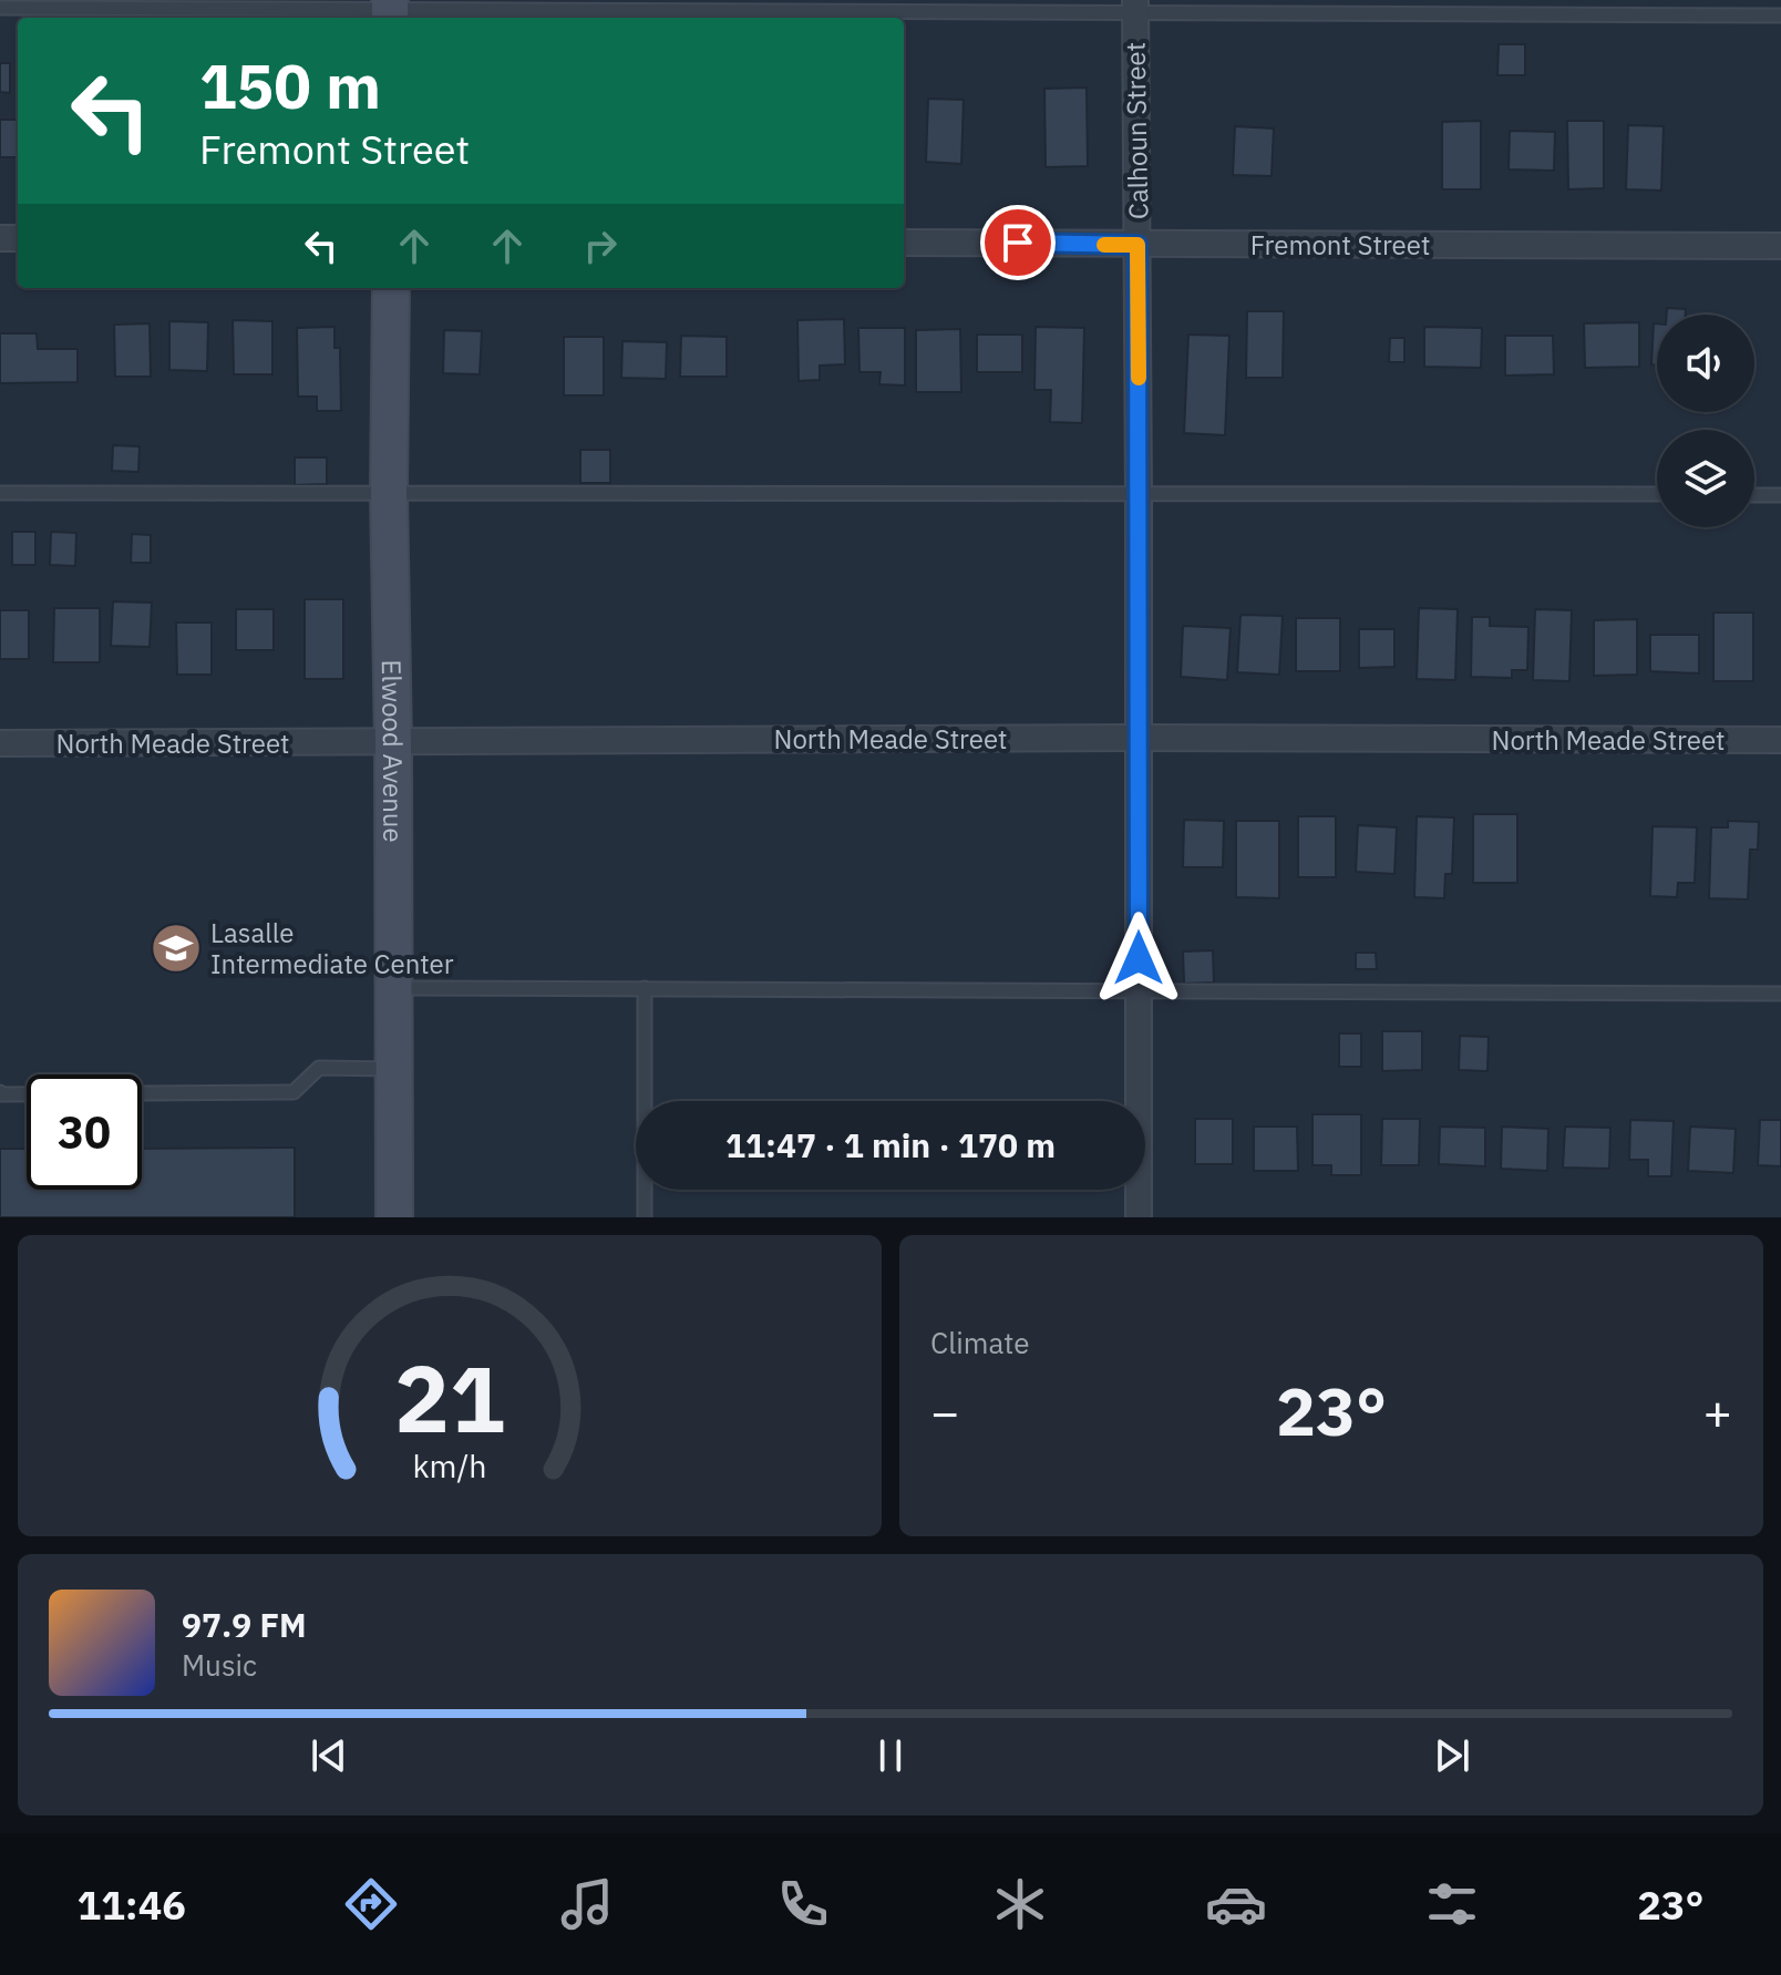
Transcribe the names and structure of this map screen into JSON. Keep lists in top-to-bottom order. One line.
{"streets":{"street":["Calhoun Street","Fremont Street","North Meade Street","Elwood Avenue"]},"crossings":[["Calhoun Street","Fremont Street"],["Calhoun Street","North Meade Street"],["North Meade Street","Elwood Avenue"]],"places":{"school or university":["Lasalle Intermediate Center"]},"page":{"turn":["150 m","Fremont Street"],"limit":"30","trip":"11:47 · 1 min · 170 m","tile":"Climate","heat":["−","23°","+"],"song":["97.9 FM","Music"],"tabs":["11:46","23°"],"gauge":["21","km/h"]}}
